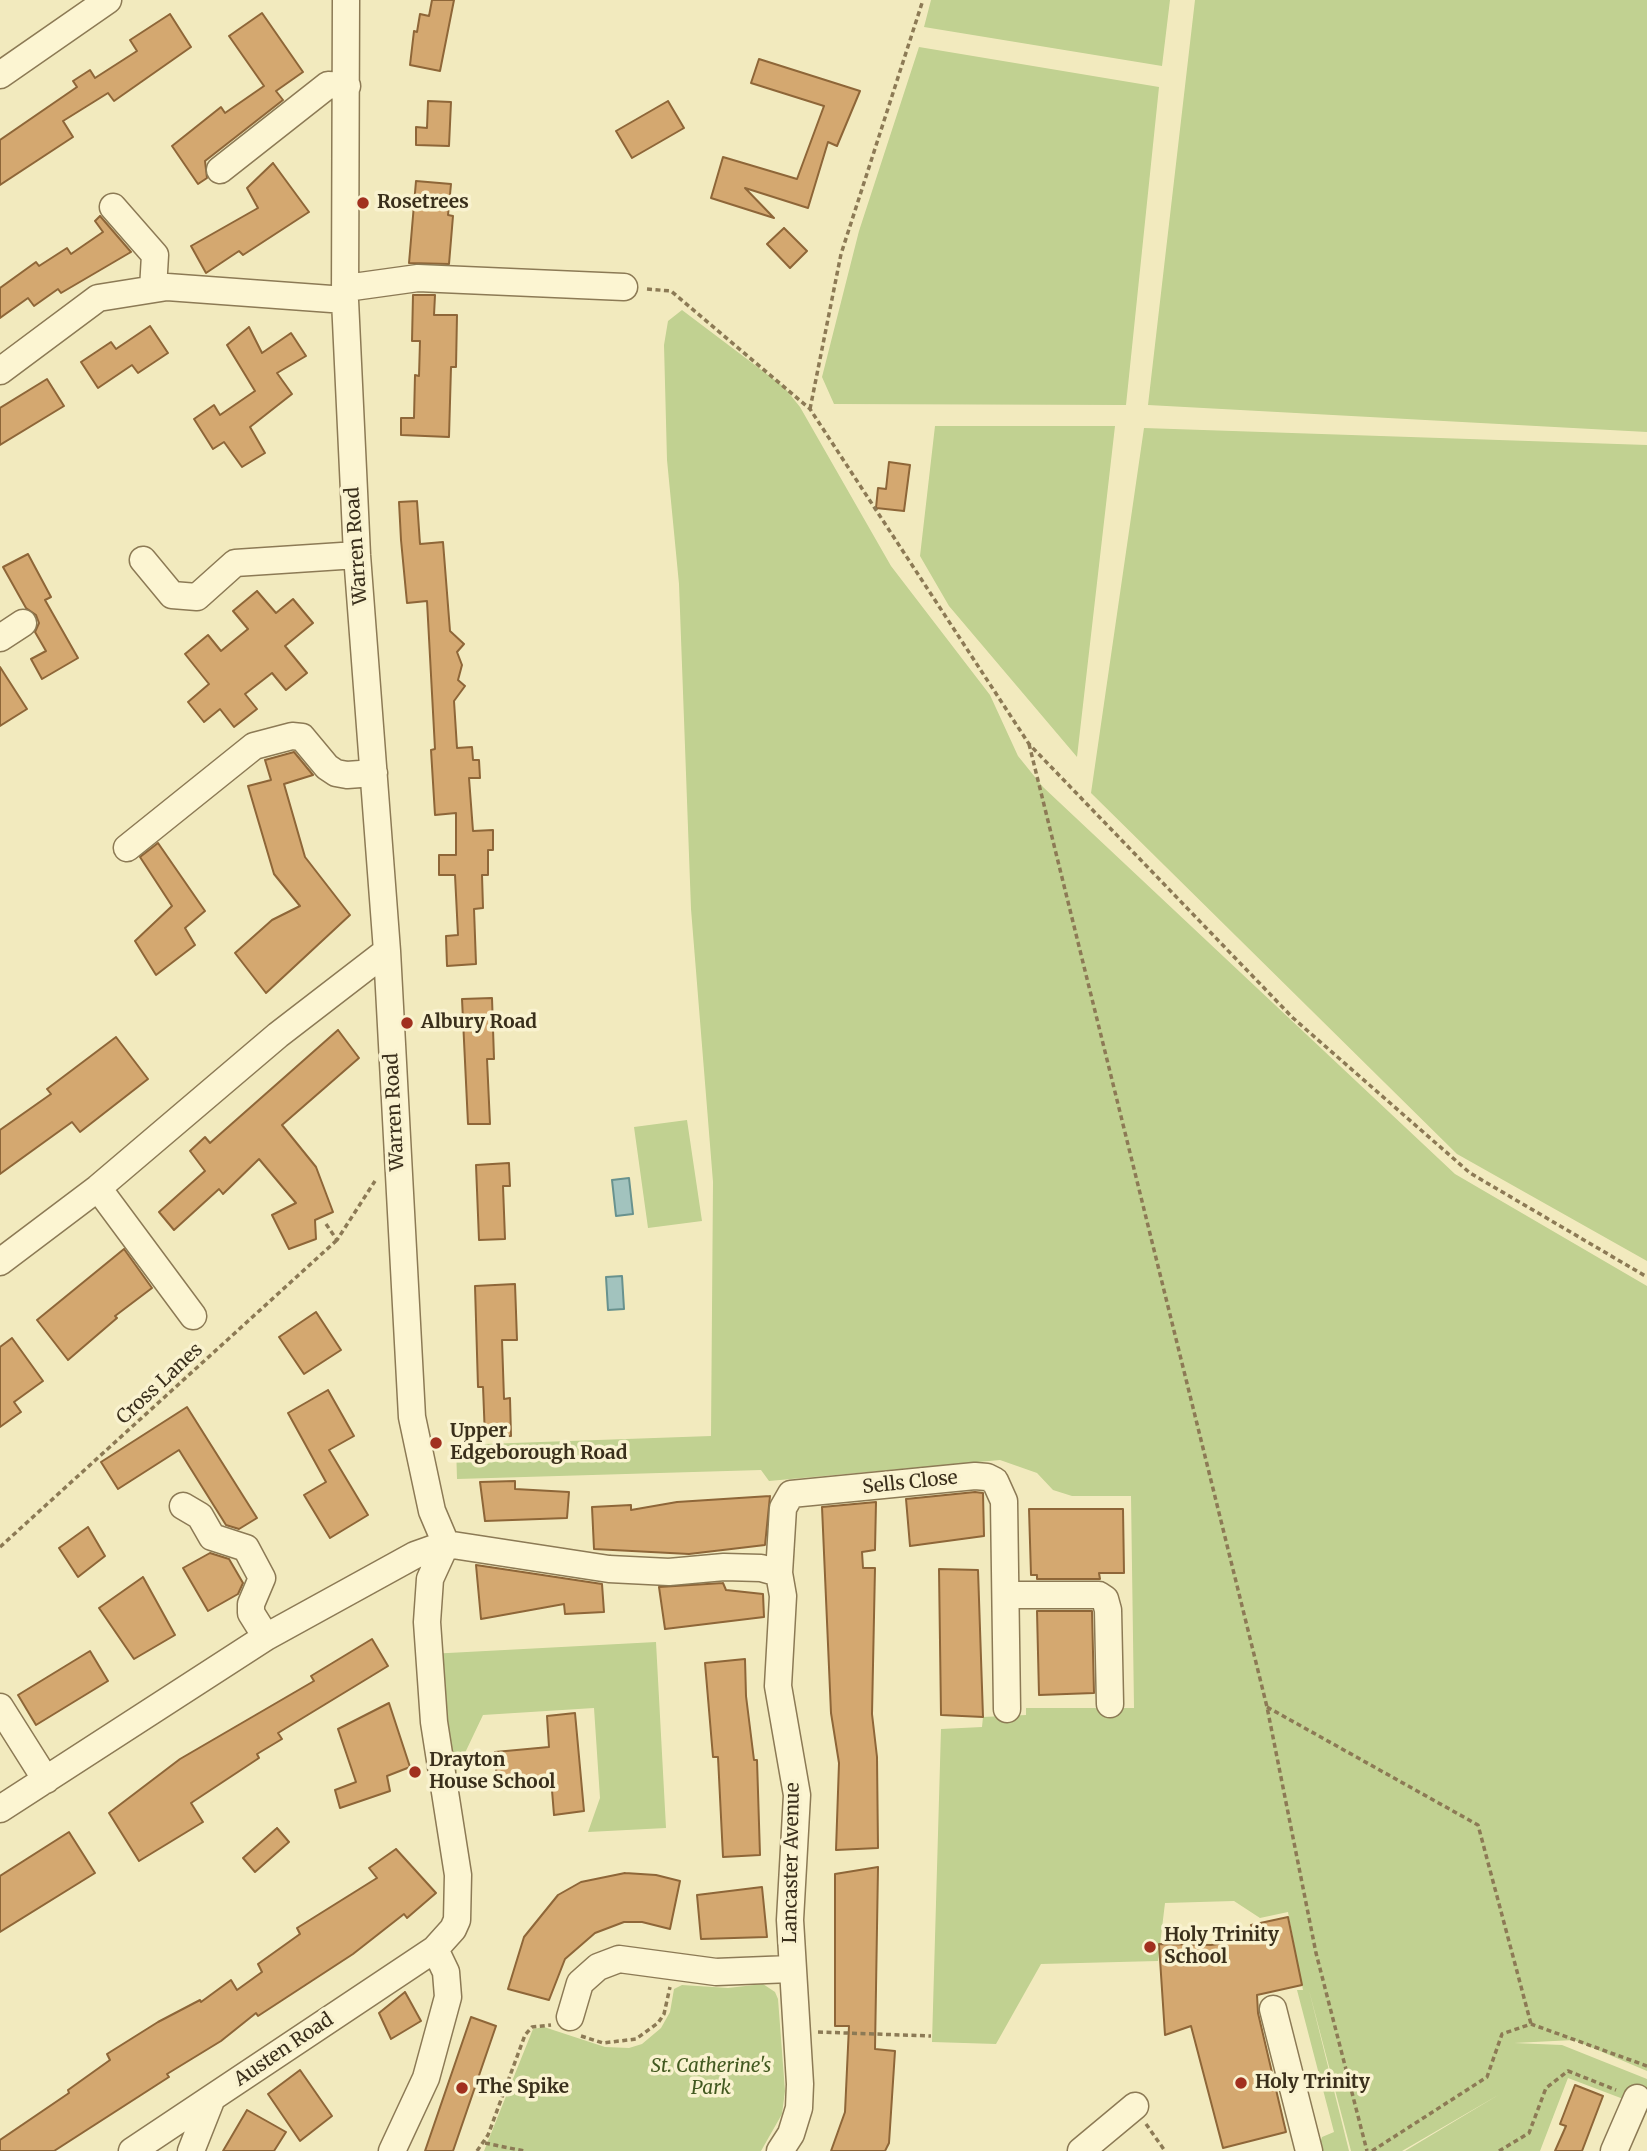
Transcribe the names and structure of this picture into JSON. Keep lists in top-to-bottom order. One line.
{"streets":{"street":["Warren Road","Sells Close","Lancaster Avenue","Austen Road"],"path":["Cross Lanes"]},"crossings":[["Warren Road","Cross Lanes"],["Sells Close","Lancaster Avenue"]],"parks":["St. Catherine's Park"],"places":["Rosetrees","Albury Road","Upper Edgeborough Road","Drayton House School","Holy Trinity School","Holy Trinity","The Spike"]}
